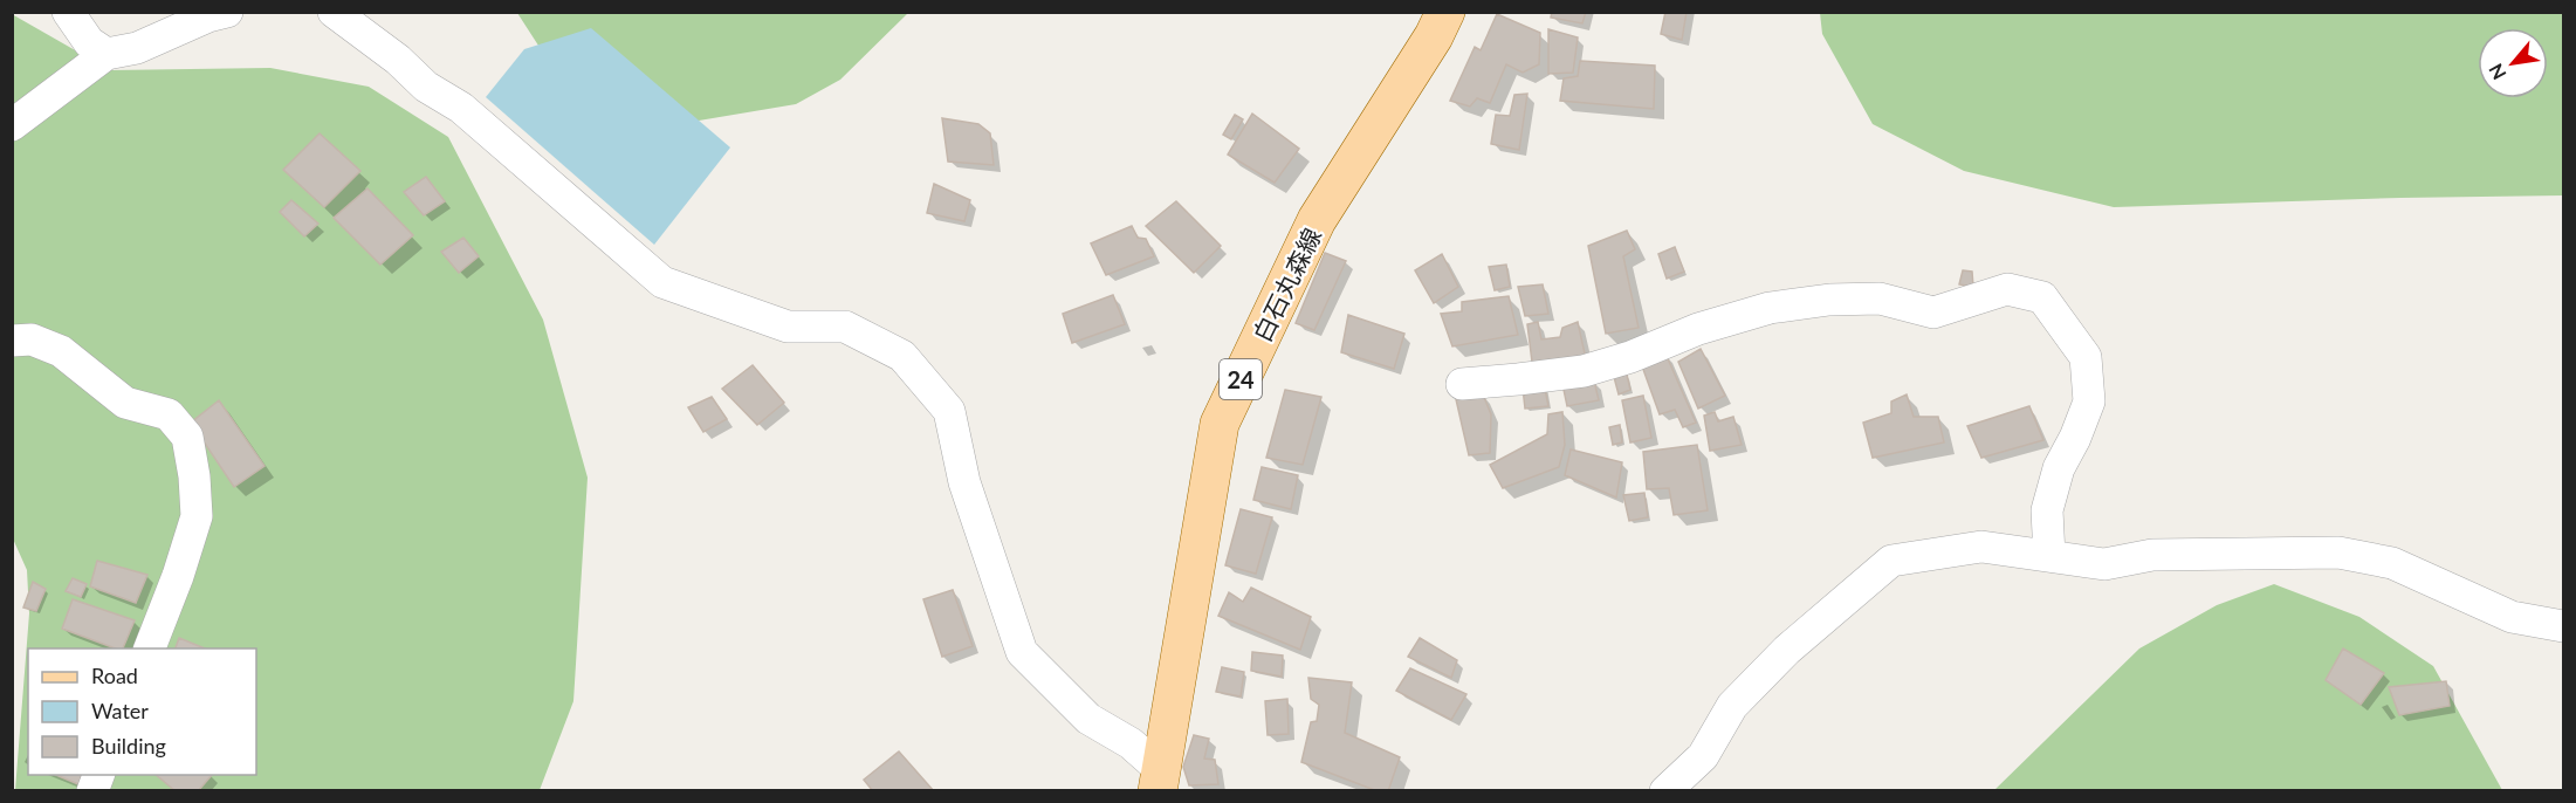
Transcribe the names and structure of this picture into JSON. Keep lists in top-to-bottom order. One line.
{"streets":{"main road":["白石丸森線","24"]},"legend":["Road","Water","Building"],"north":"bottom left"}
